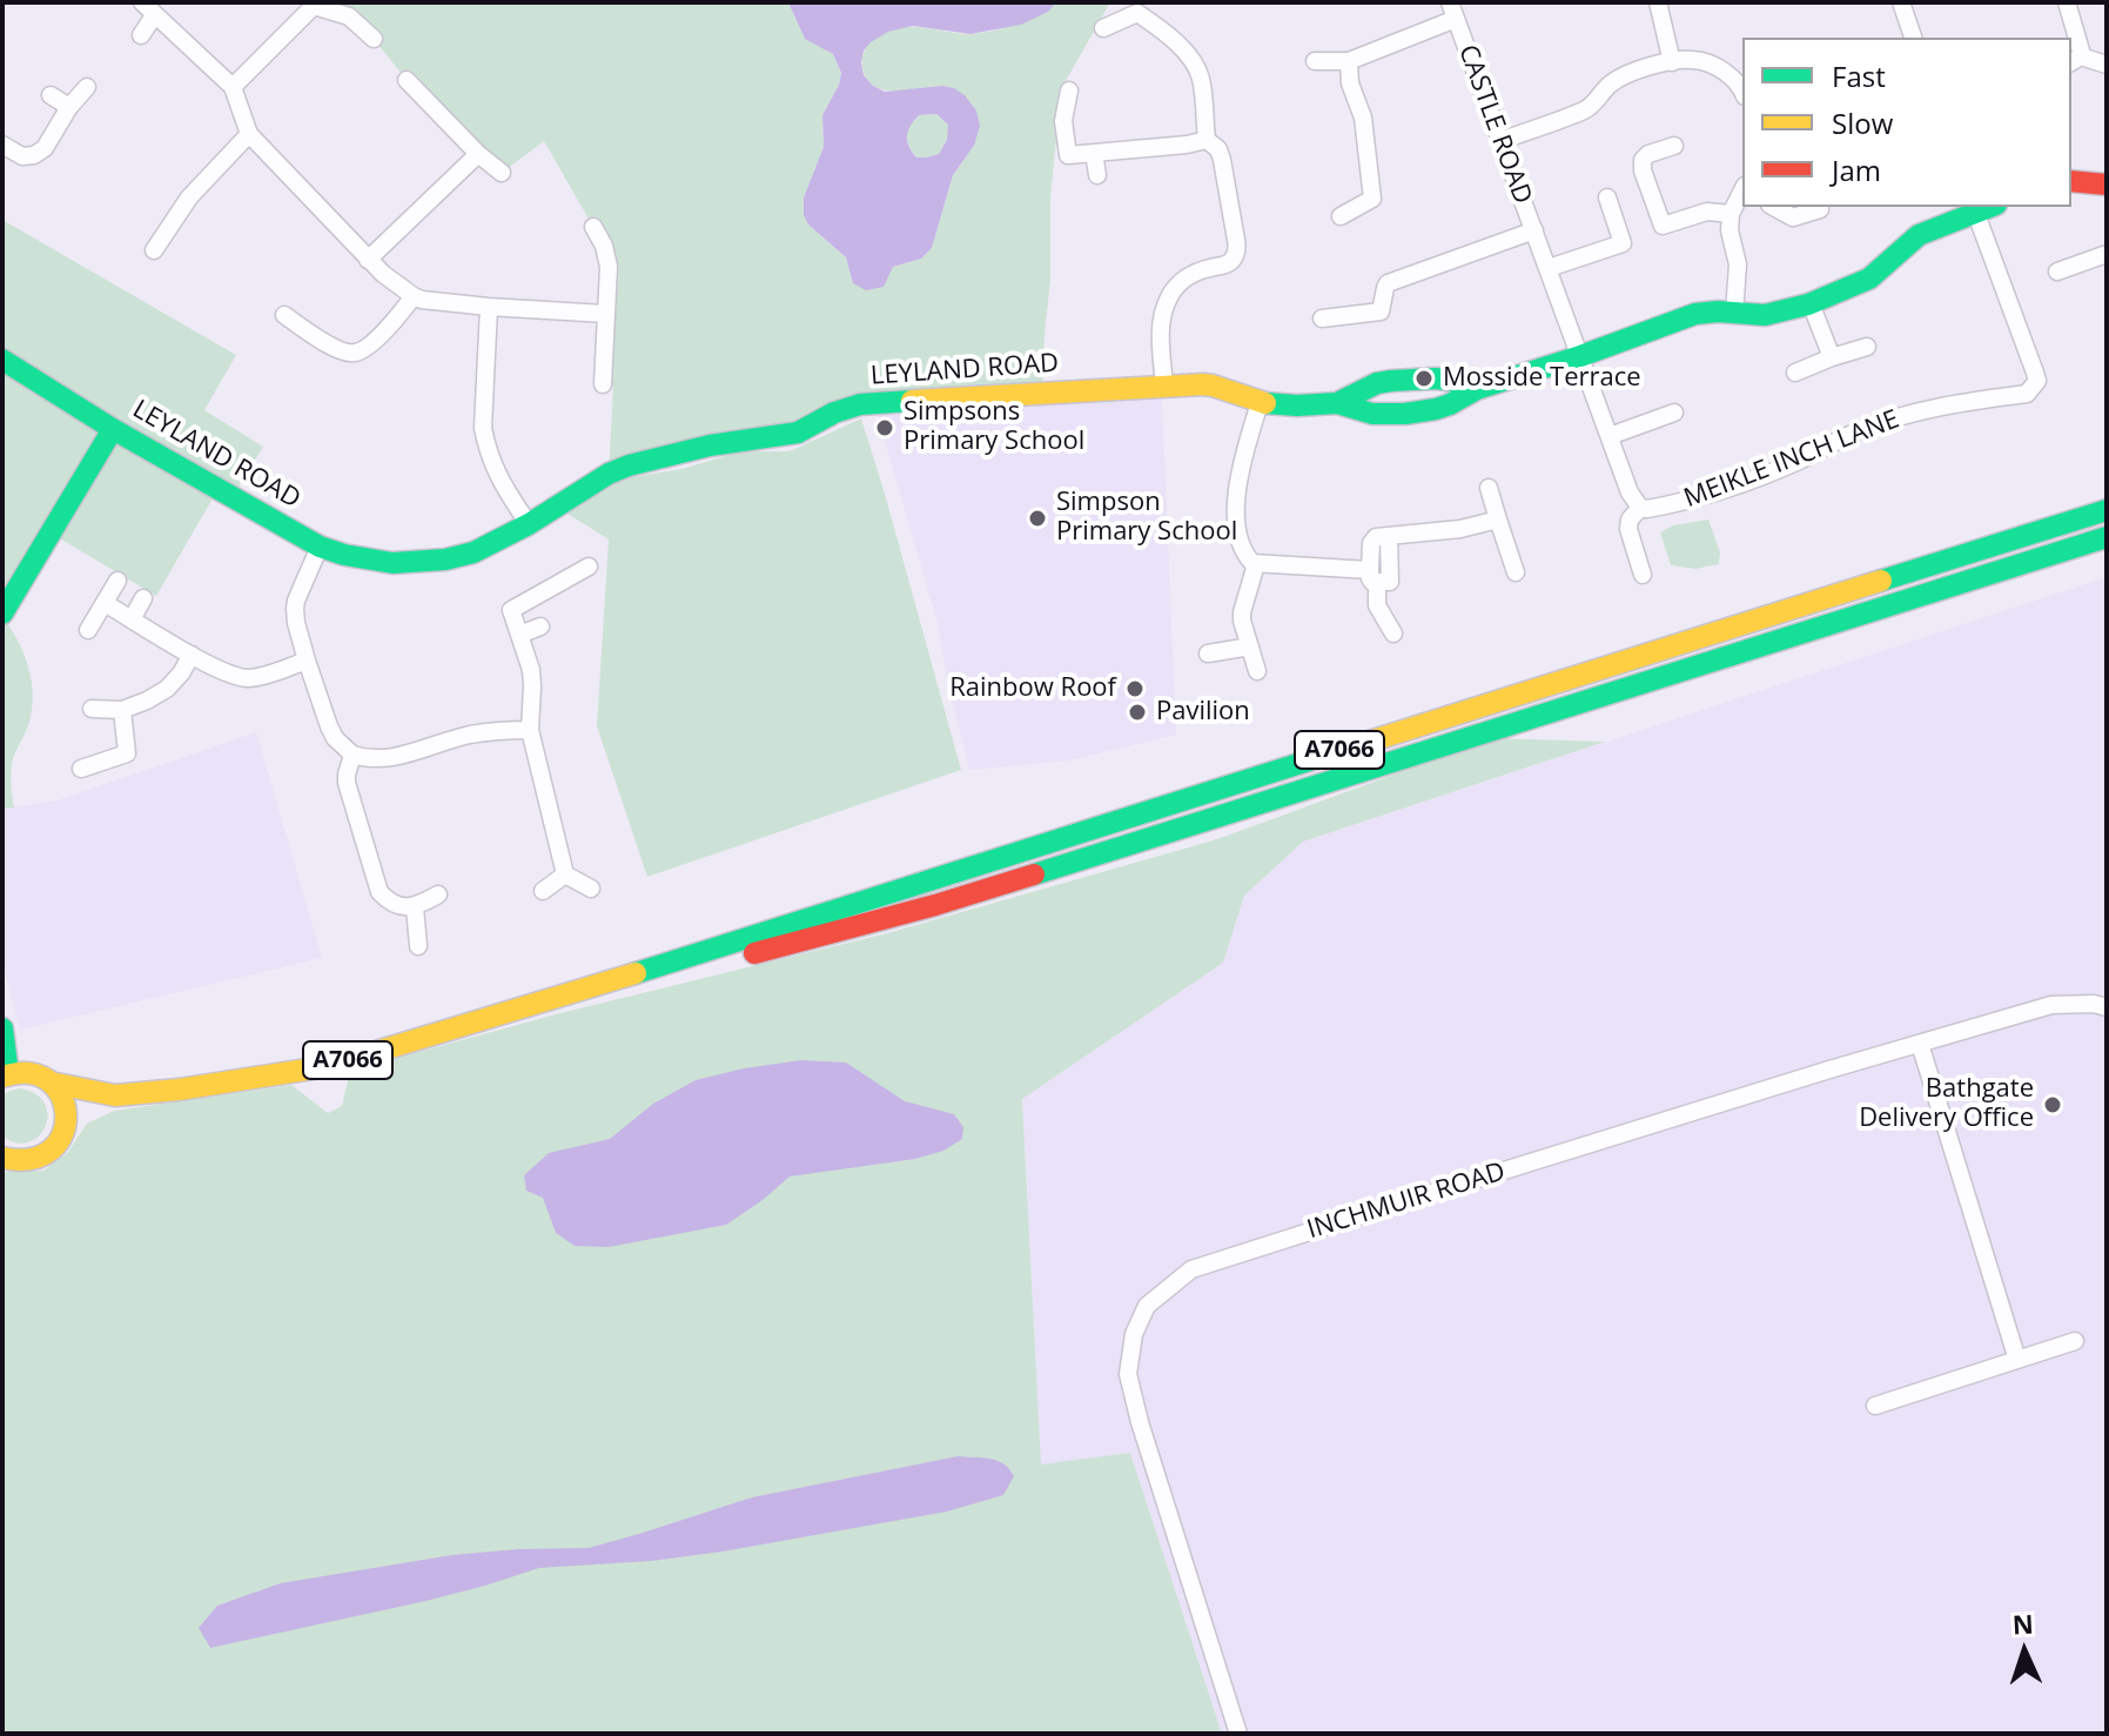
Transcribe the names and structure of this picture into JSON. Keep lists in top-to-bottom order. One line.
{"streets":{"main road":["LEYLAND ROAD","A7066"],"street":["CASTLE ROAD","MEIKLE INCH LANE","INCHMUIR ROAD"]},"crossings":[["CASTLE ROAD","LEYLAND ROAD"],["LEYLAND ROAD","MEIKLE INCH LANE"]],"places":["Mosside Terrace","Simpsons Primary School","Simpson Primary School","Rainbow Roof","Pavilion","Bathgate Delivery Office"],"legend":["Fast","Slow","Jam"],"north":"top"}
